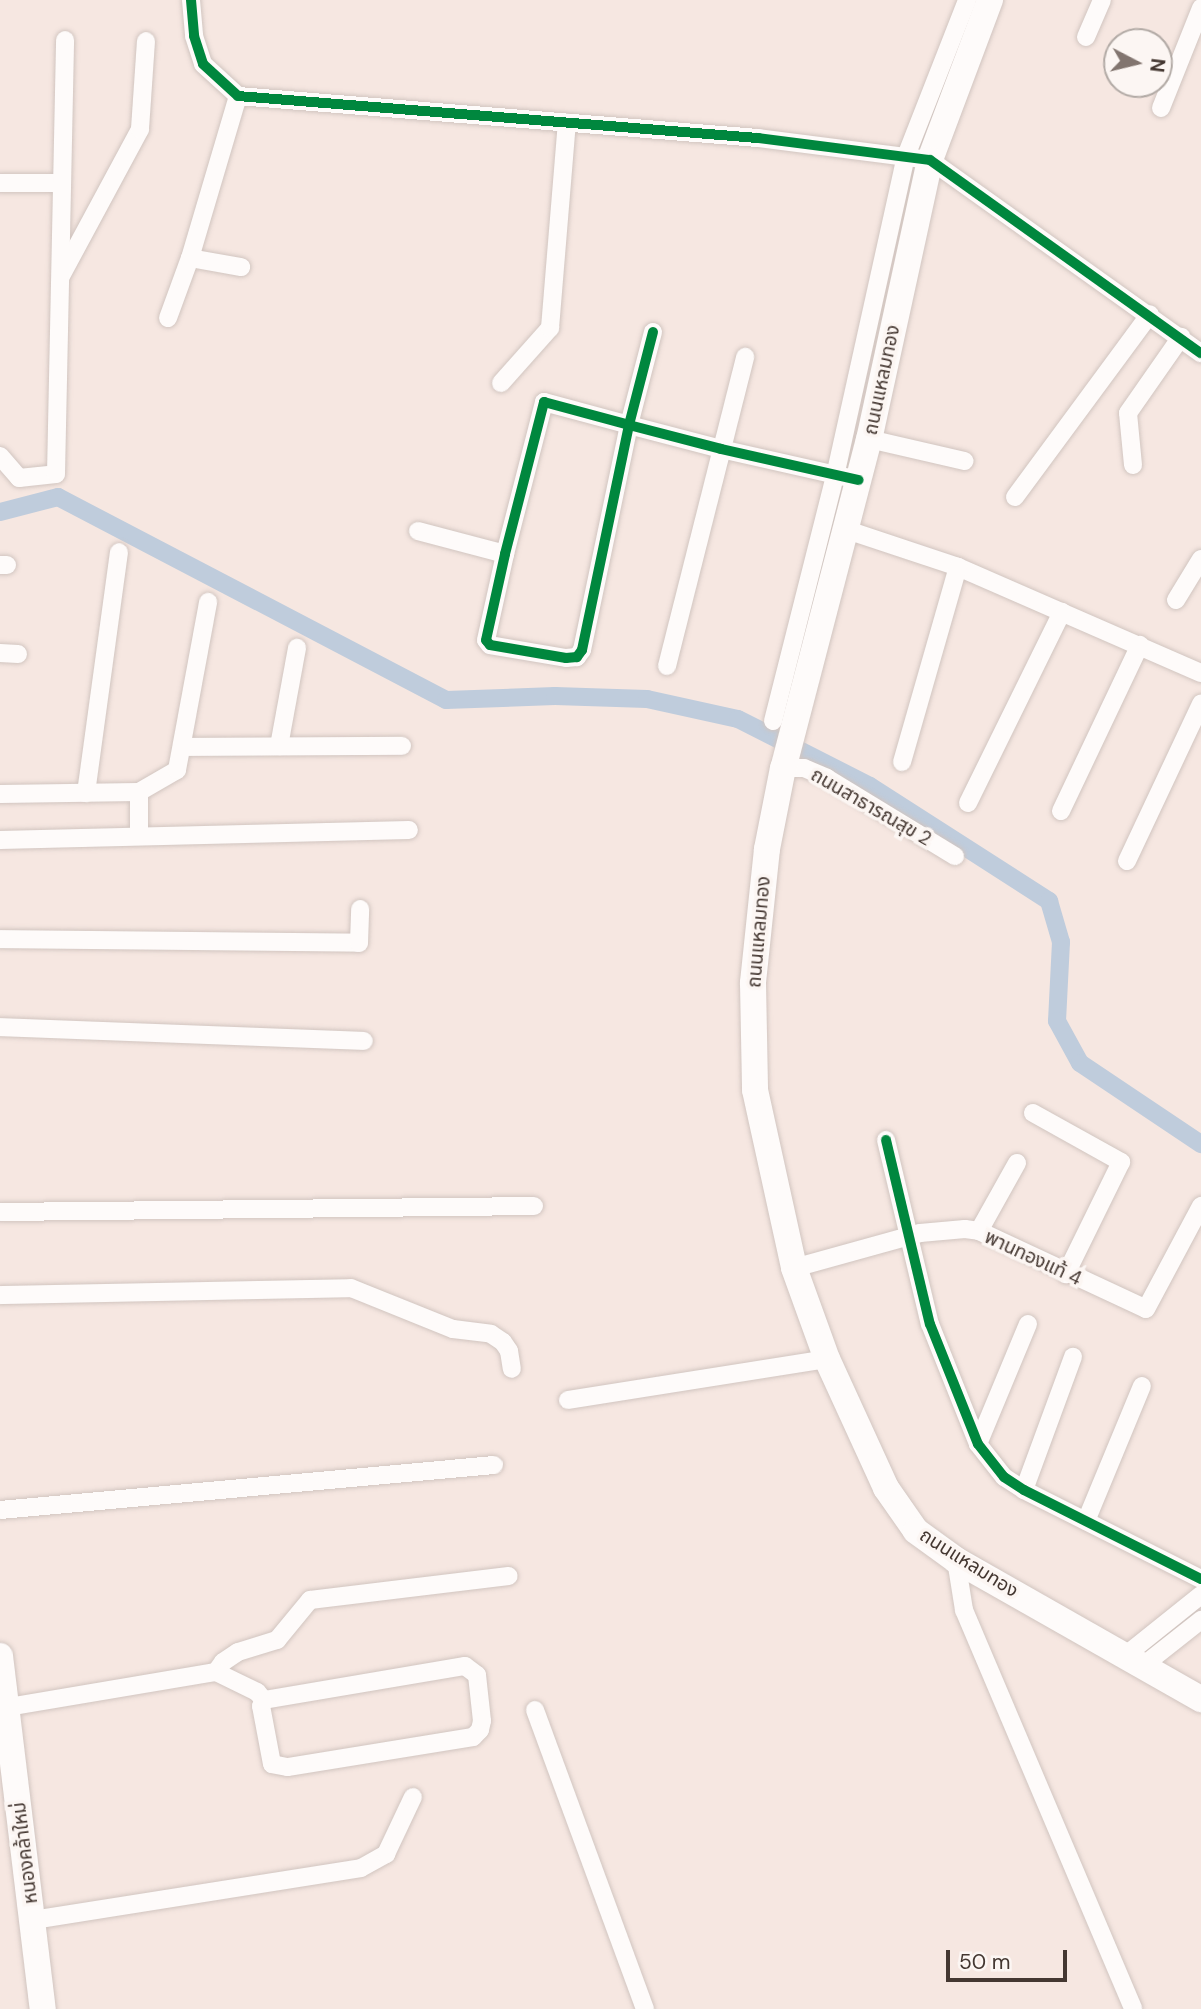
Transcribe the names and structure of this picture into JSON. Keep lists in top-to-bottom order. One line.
{"streets":{"main road":["ถนนแหลมทอง","หนองคล้าใหม่"],"street":["ถนนสาธารณสุข 2","พานทองแท้ 4"]},"crossings":[["ถนนแหลมทอง","ถนนสาธารณสุข 2"],["ถนนแหลมทอง","พานทองแท้ 4"]],"scale_bar":"50 m","north":"right"}
